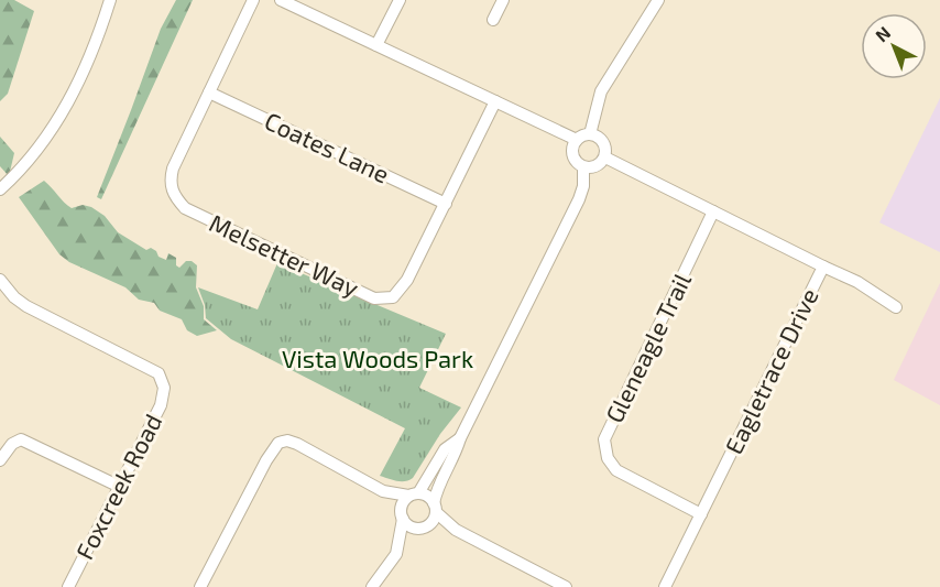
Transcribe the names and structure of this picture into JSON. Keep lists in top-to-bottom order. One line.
{"streets":{"street":["Coates Lane","Melsetter Way","Gleneagle Trail","Eagletrace Drive","Foxcreek Road"]},"crossings":[["Coates Lane","Melsetter Way"],["Gleneagle Trail","Eagletrace Drive"]],"parks":["Vista Woods Park"],"north":"top left"}
